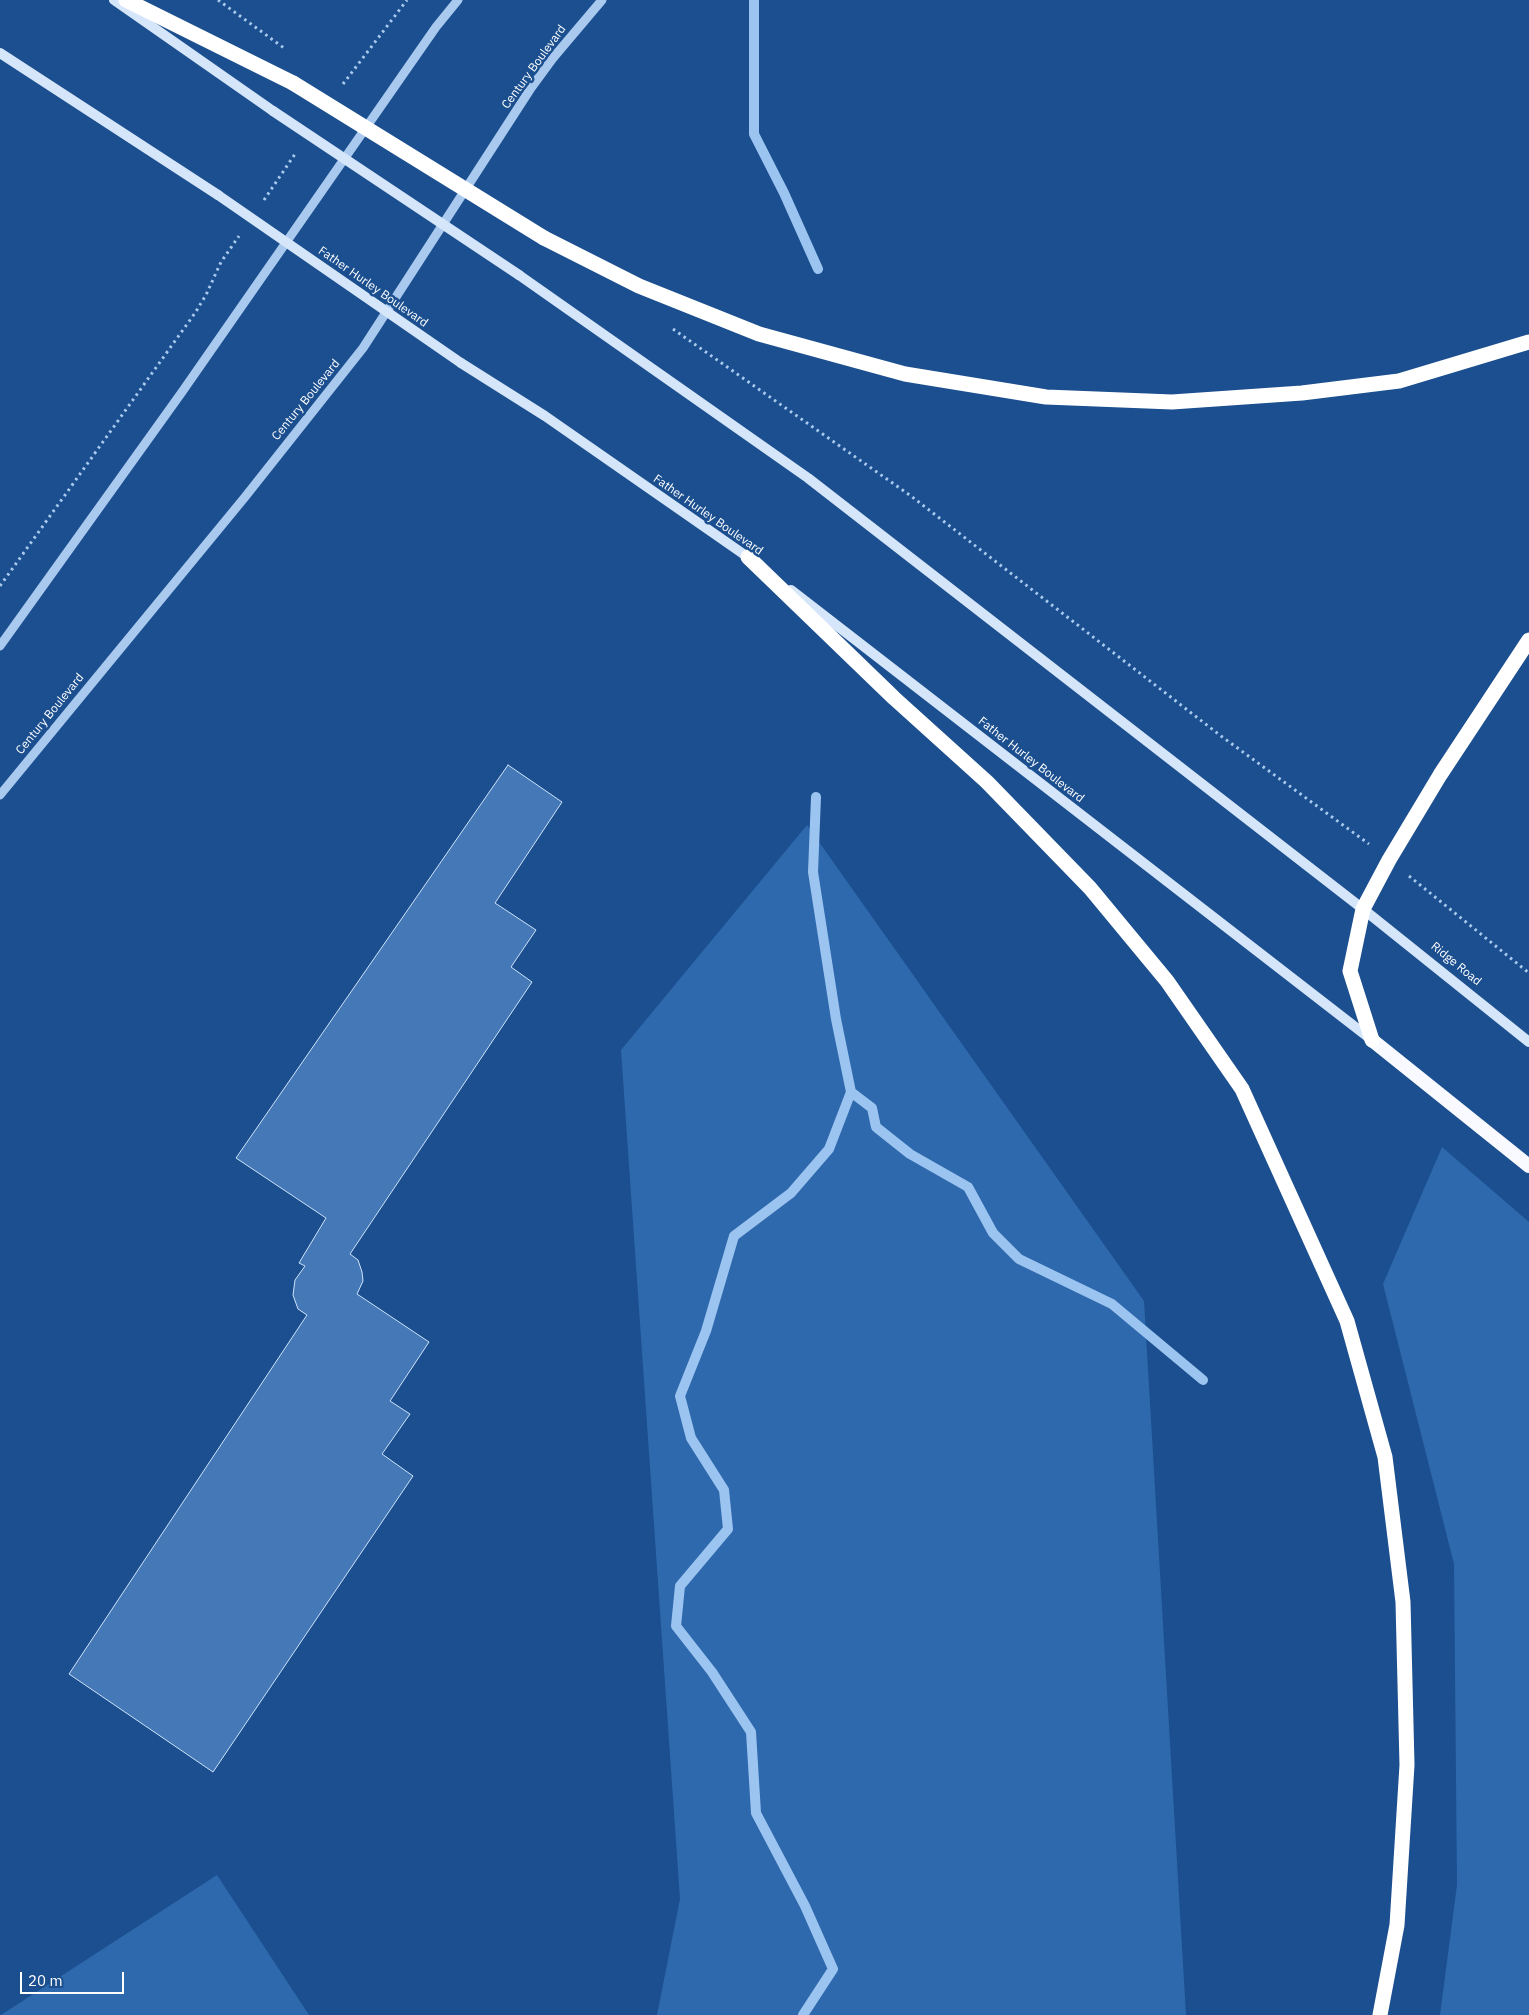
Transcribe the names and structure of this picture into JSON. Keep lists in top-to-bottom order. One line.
{"streets":{"main road":["Father Hurley Boulevard","Ridge Road"],"street":["Century Boulevard"]},"scale_bar":"20 m"}
